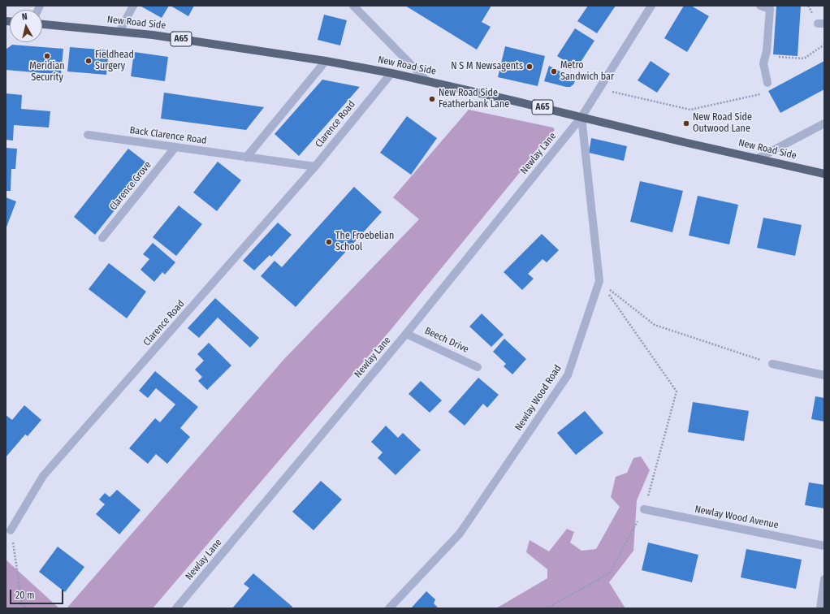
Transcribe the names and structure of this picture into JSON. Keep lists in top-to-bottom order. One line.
{"streets":{"main road":["New Road Side","A65"],"street":["Clarence Road","Back Clarence Road","Newlay Lane","Clarence Grove","Beech Drive","Newlay Wood Road","Newlay Wood Avenue"]},"crossings":[["New Road Side","Clarence Road"],["New Road Side","Newlay Lane"],["New Road Side","Newlay Wood Road"],["Clarence Road","Back Clarence Road"],["Back Clarence Road","Clarence Grove"],["Newlay Lane","Beech Drive"],["Newlay Lane","Newlay Wood Road"]],"places":["Meridian Security","Fieldhead Surgery","N S M Newsagents","Metro Sandwich bar","New Road Side Featherbank Lane","New Road Side Outwood Lane","The Froebelian School"],"scale_bar":"20 m","north":"top"}
